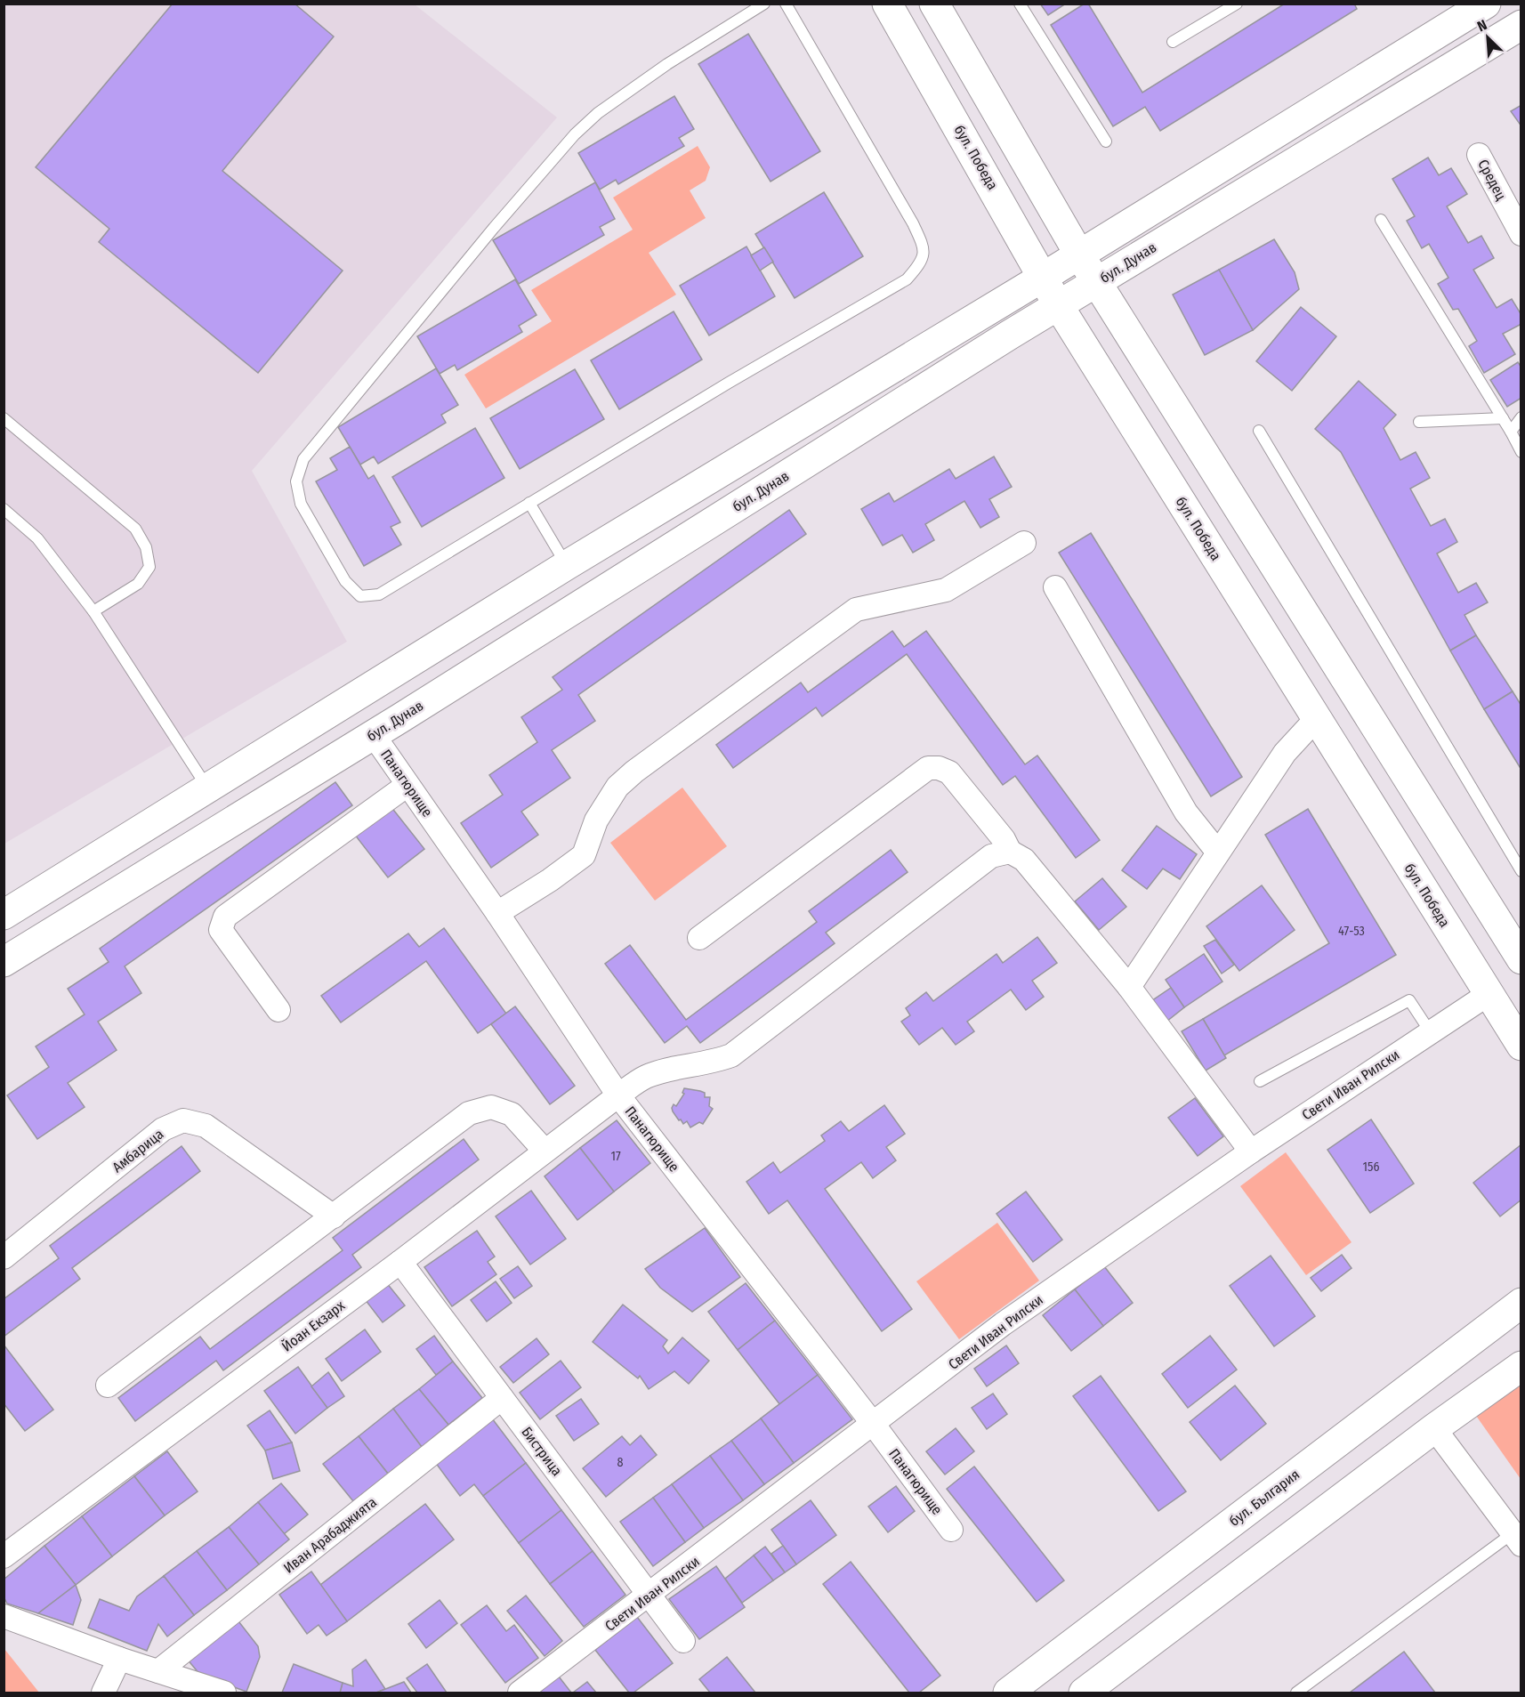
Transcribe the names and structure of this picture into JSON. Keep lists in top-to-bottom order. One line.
{"streets":{"main road":["бул. Победа","бул. Дунав","бул. България"],"street":["Средец","Панагюрище","Свети Иван Рилски","Амбарица","Йоан Екзарх","Бистрица","Иван Арабаджията"]},"crossings":[["бул. Победа","бул. Дунав"],["бул. Победа","Свети Иван Рилски"],["бул. Дунав","Панагюрище"],["Панагюрище","Свети Иван Рилски"],["Панагюрище","Йоан Екзарх"],["Свети Иван Рилски","Бистрица"],["Йоан Екзарх","Бистрица"],["Бистрица","Иван Арабаджията"]],"house_numbers":["47-53","17","156","8"],"north":"top left"}
